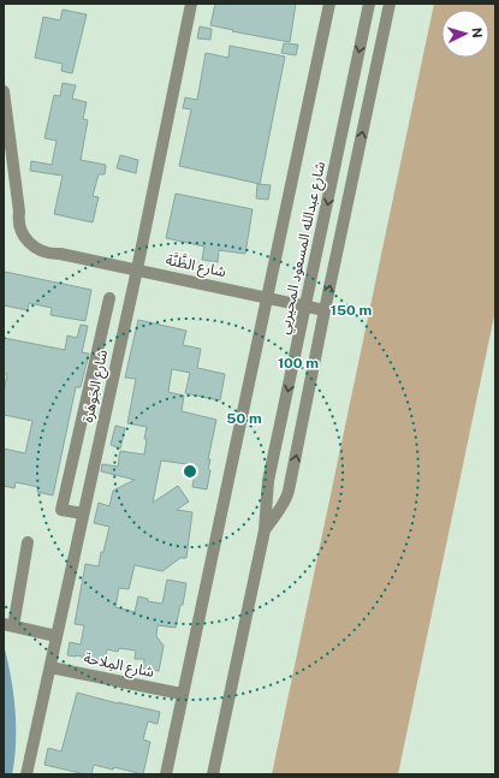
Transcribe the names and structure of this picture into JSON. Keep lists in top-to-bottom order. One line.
{"streets":{"street":["شارع عبدالله المسعود المحيربي","شارع الظَّنَّة","شارع الجَوهَرة","شارع المِلاحة"]},"crossings":[["شارع عبدالله المسعود المحيربي","شارع الظَّنَّة"],["شارع الظَّنَّة","شارع الجَوهَرة"],["شارع الجَوهَرة","شارع المِلاحة"]],"north":"right","rings":["150 m","100 m","50 m"]}
